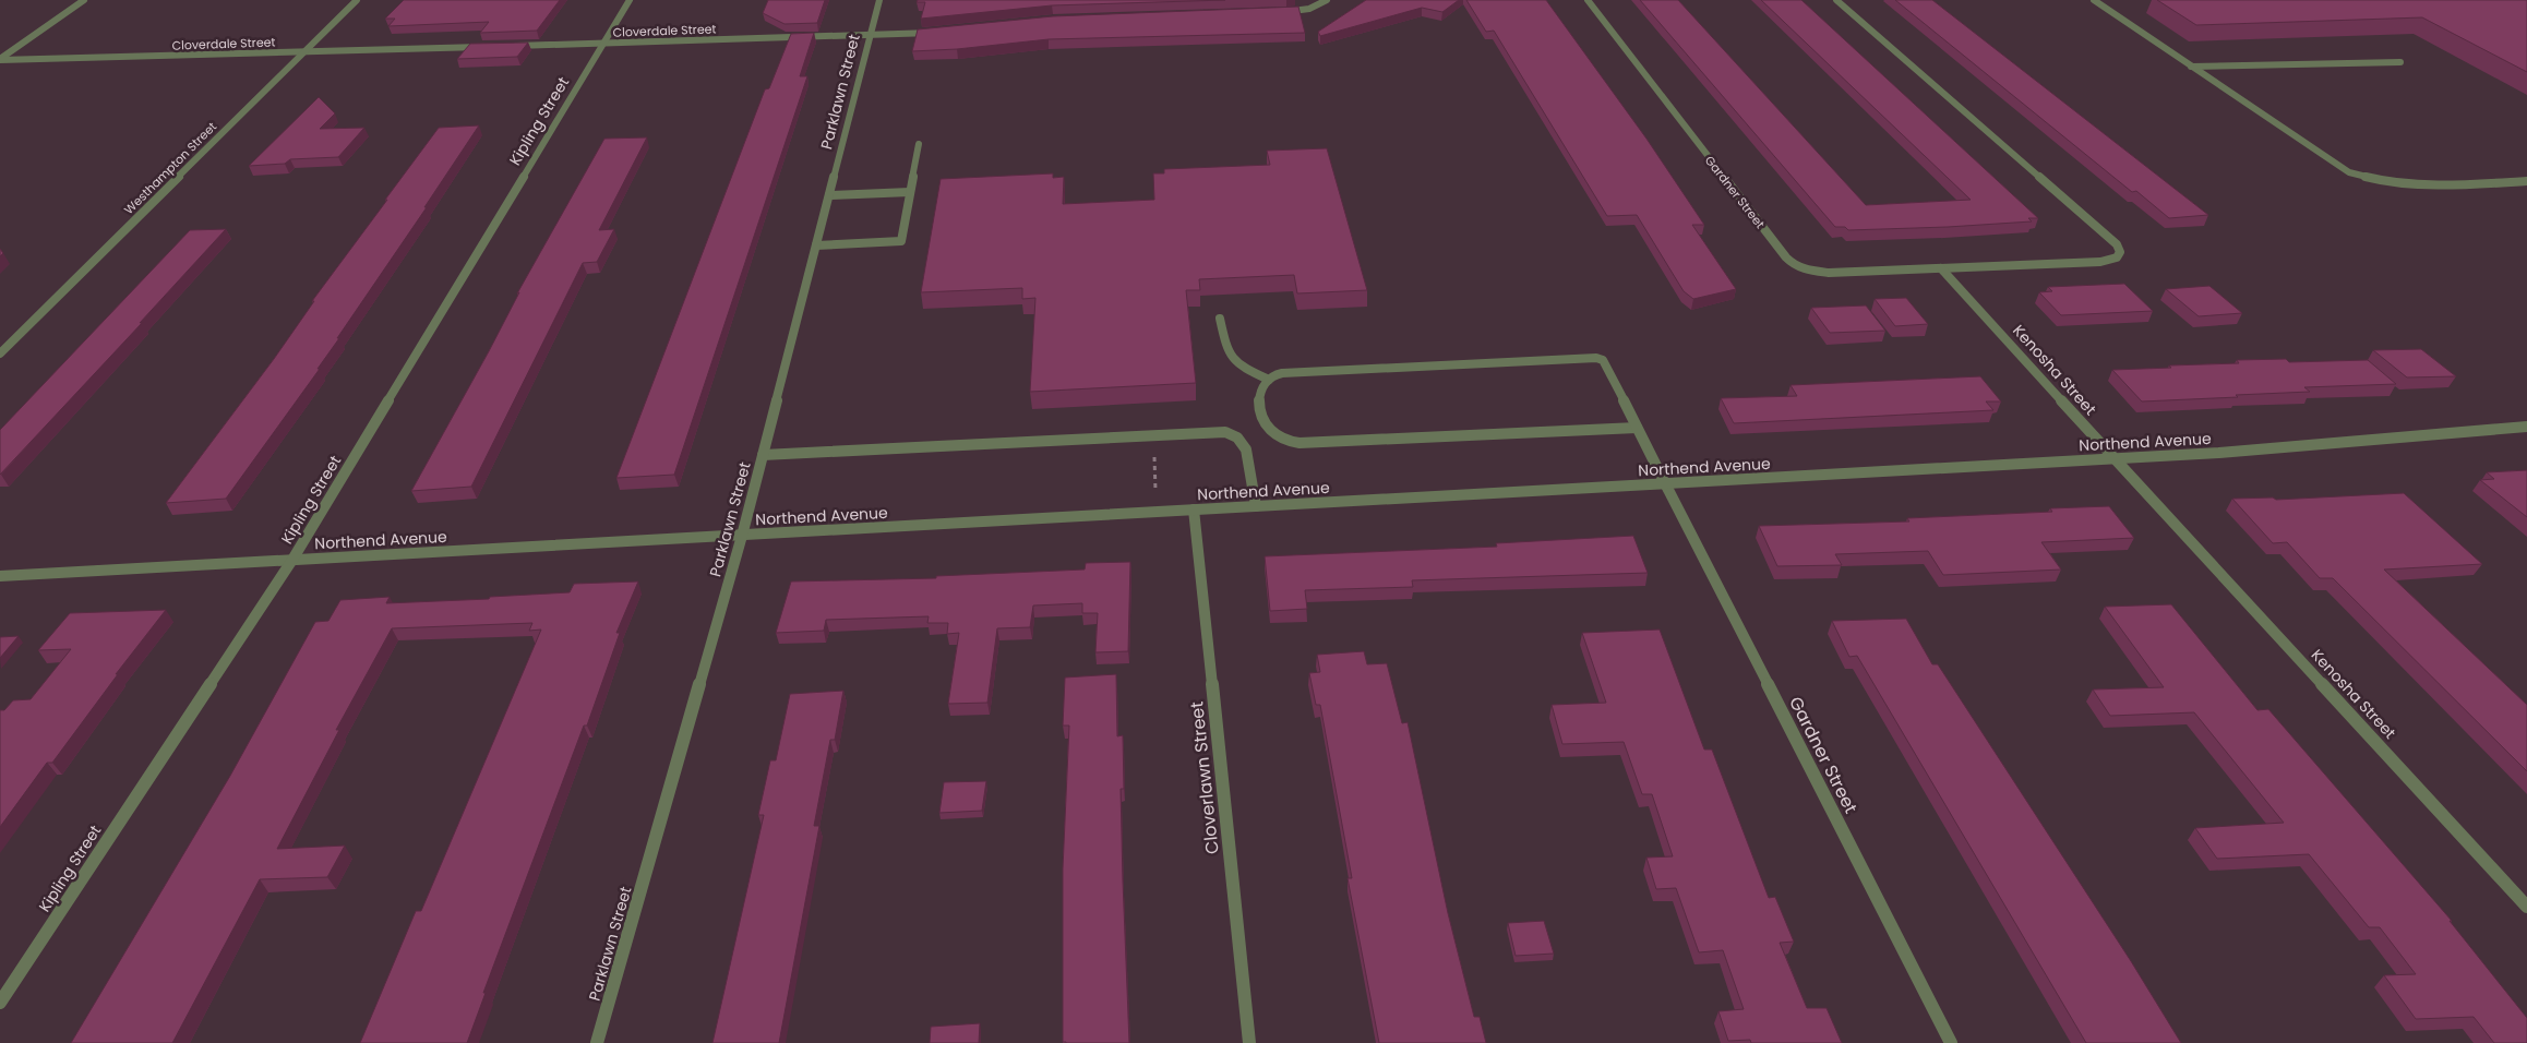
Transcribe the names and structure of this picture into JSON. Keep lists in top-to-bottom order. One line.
{"streets":{"street":["Cloverdale Street","Parklawn Street","Kipling Street","Westhampton Street","Gardner Street","Kenosha Street","Northend Avenue","Cloverlawn Street"]},"crossings":[["Cloverdale Street","Parklawn Street"],["Cloverdale Street","Kipling Street"],["Cloverdale Street","Westhampton Street"],["Parklawn Street","Northend Avenue"],["Kipling Street","Northend Avenue"],["Gardner Street","Kenosha Street"],["Gardner Street","Northend Avenue"],["Kenosha Street","Northend Avenue"],["Northend Avenue","Cloverlawn Street"]]}
